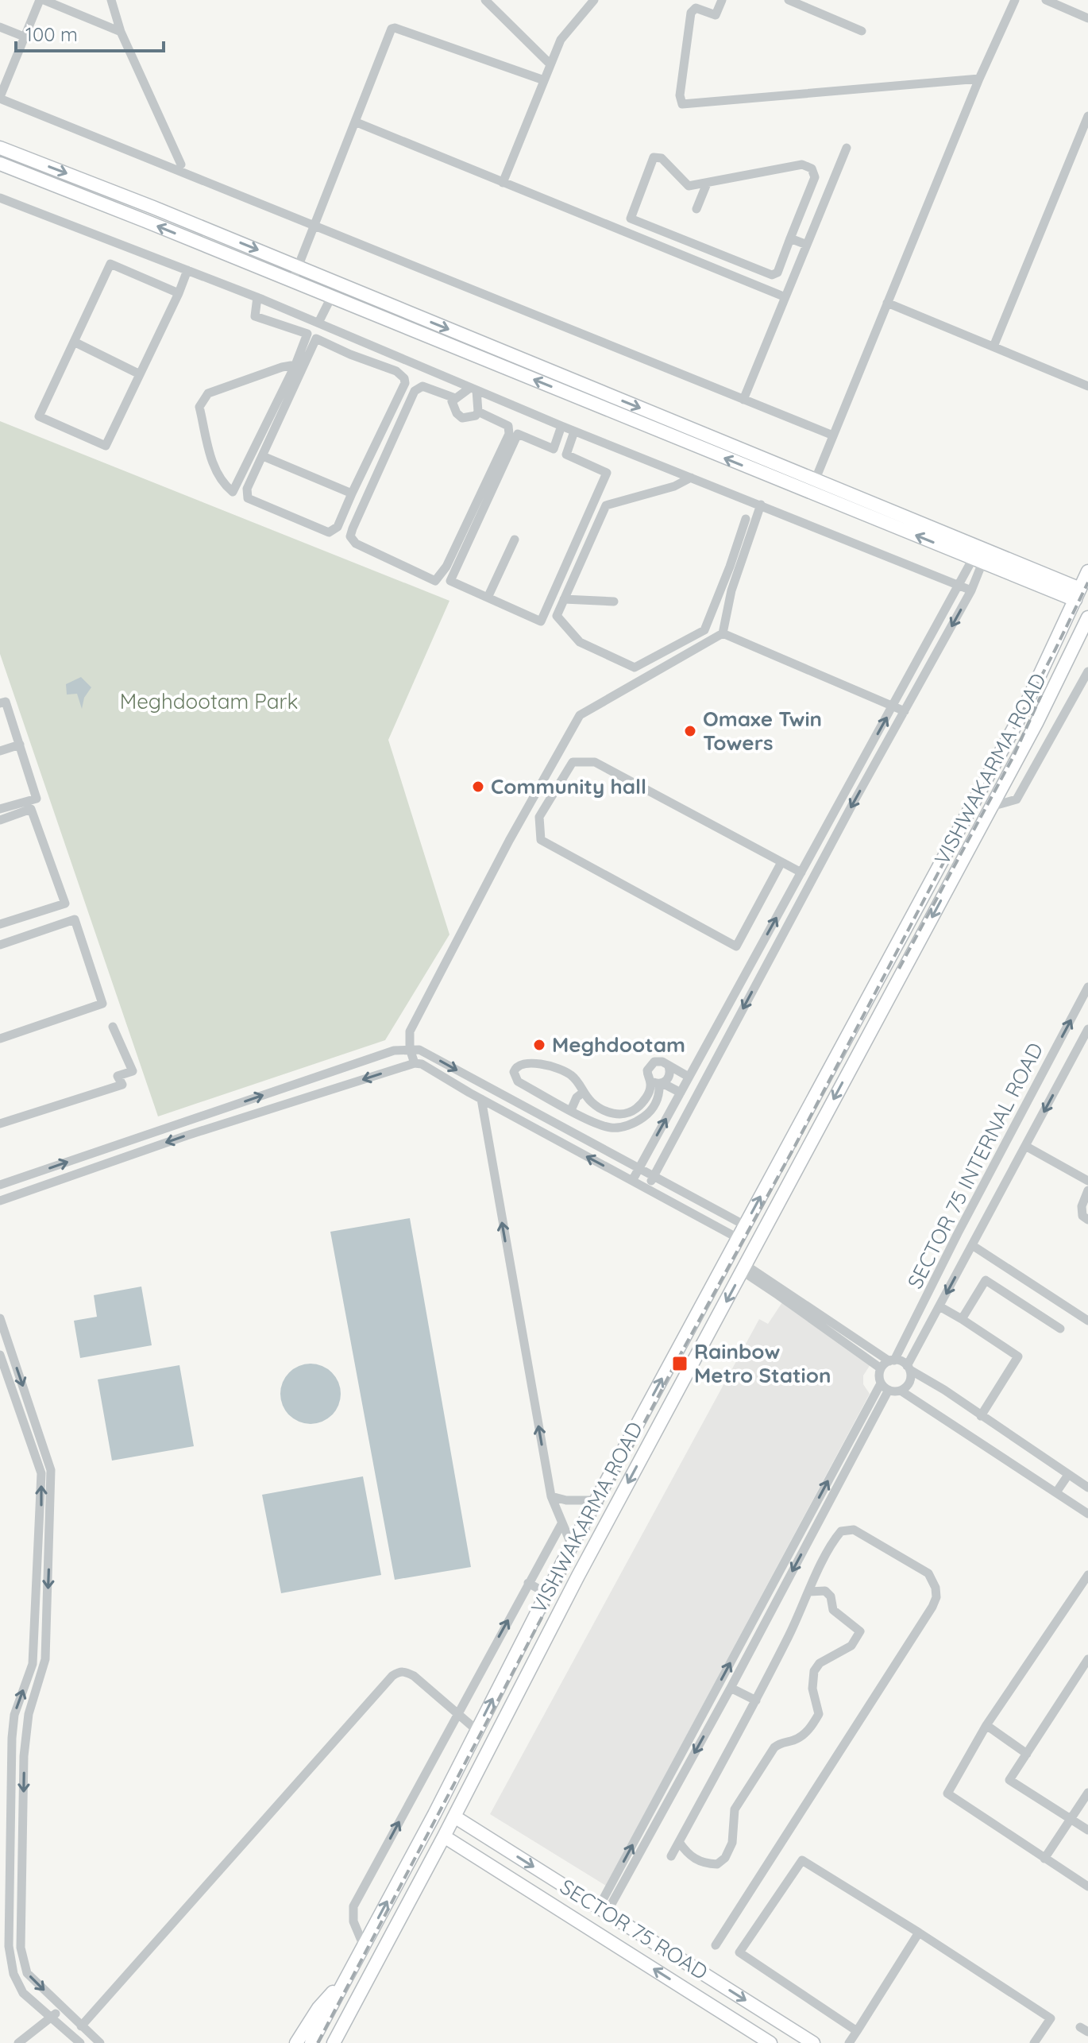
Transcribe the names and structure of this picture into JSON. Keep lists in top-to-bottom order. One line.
{"streets":{"main road":["VISHWAKARMA ROAD","SECTOR 75 ROAD"],"street":["SECTOR 75 INTERNAL ROAD"]},"crossings":[["VISHWAKARMA ROAD","SECTOR 75 ROAD"]],"parks":["Meghdootam Park"],"places":{"other":["Omaxe Twin Towers","Community hall","Meghdootam"],"transit":["Rainbow Metro Station"]},"scale_bar":"100 m"}
